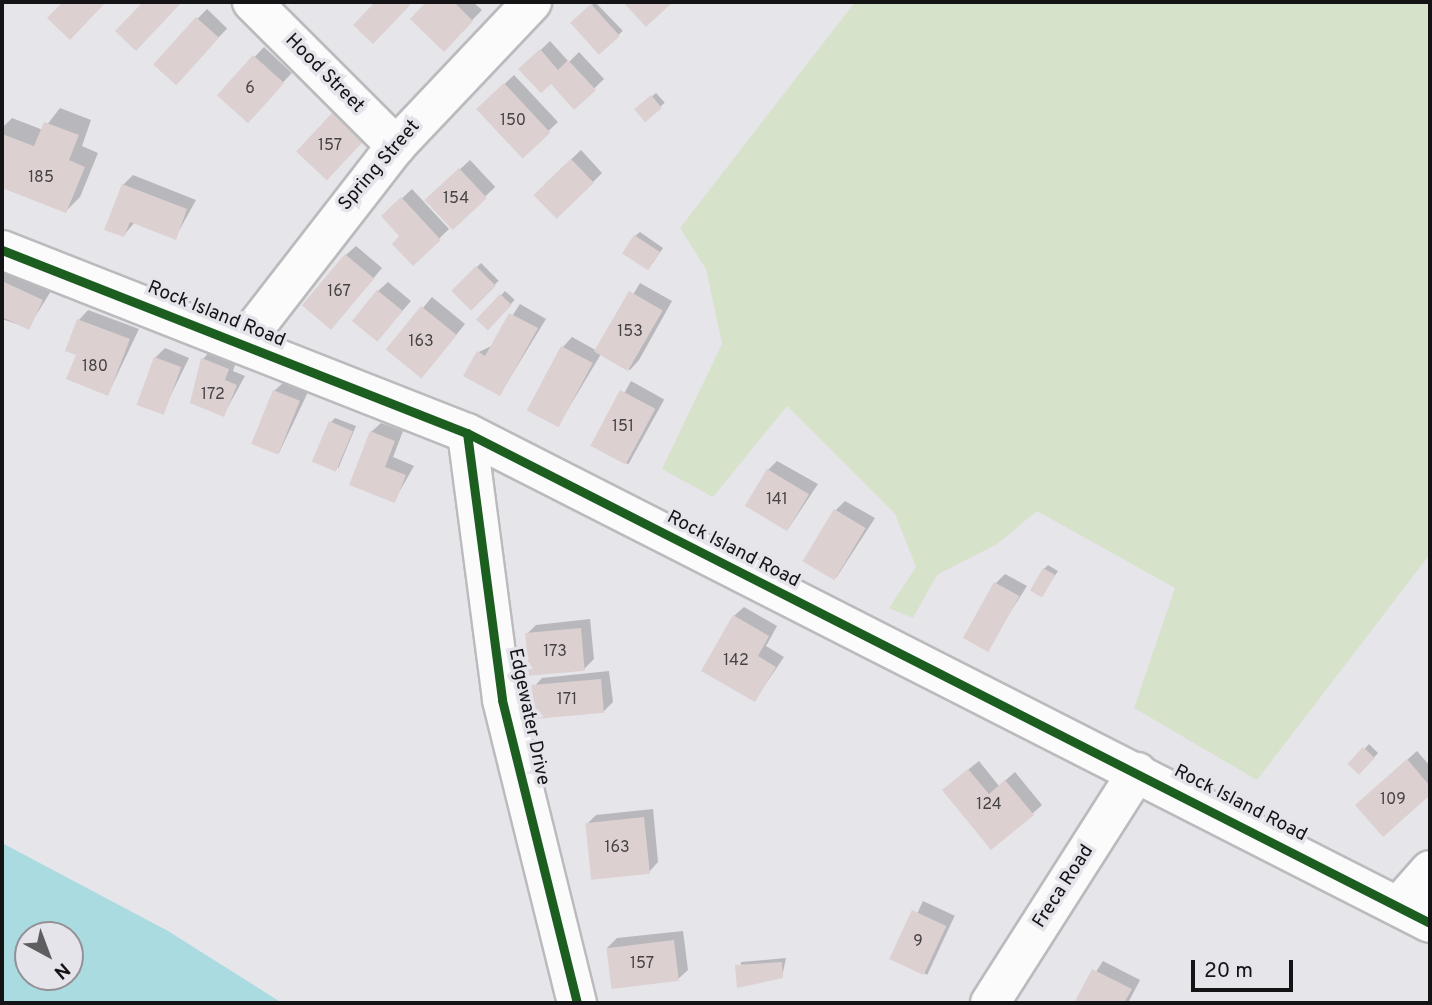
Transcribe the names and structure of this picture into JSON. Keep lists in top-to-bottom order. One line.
{"streets":{"street":["Hood Street","Spring Street","Rock Island Road","Edgewater Drive","Freca Road"]},"crossings":[["Hood Street","Spring Street"],["Spring Street","Rock Island Road"],["Rock Island Road","Edgewater Drive"],["Rock Island Road","Freca Road"]],"house_numbers":["6","150","157","185","154","167","153","163","180","172","151","141","173","142","171","109","124","163","9","157"],"scale_bar":"20 m","north":"bottom right"}
